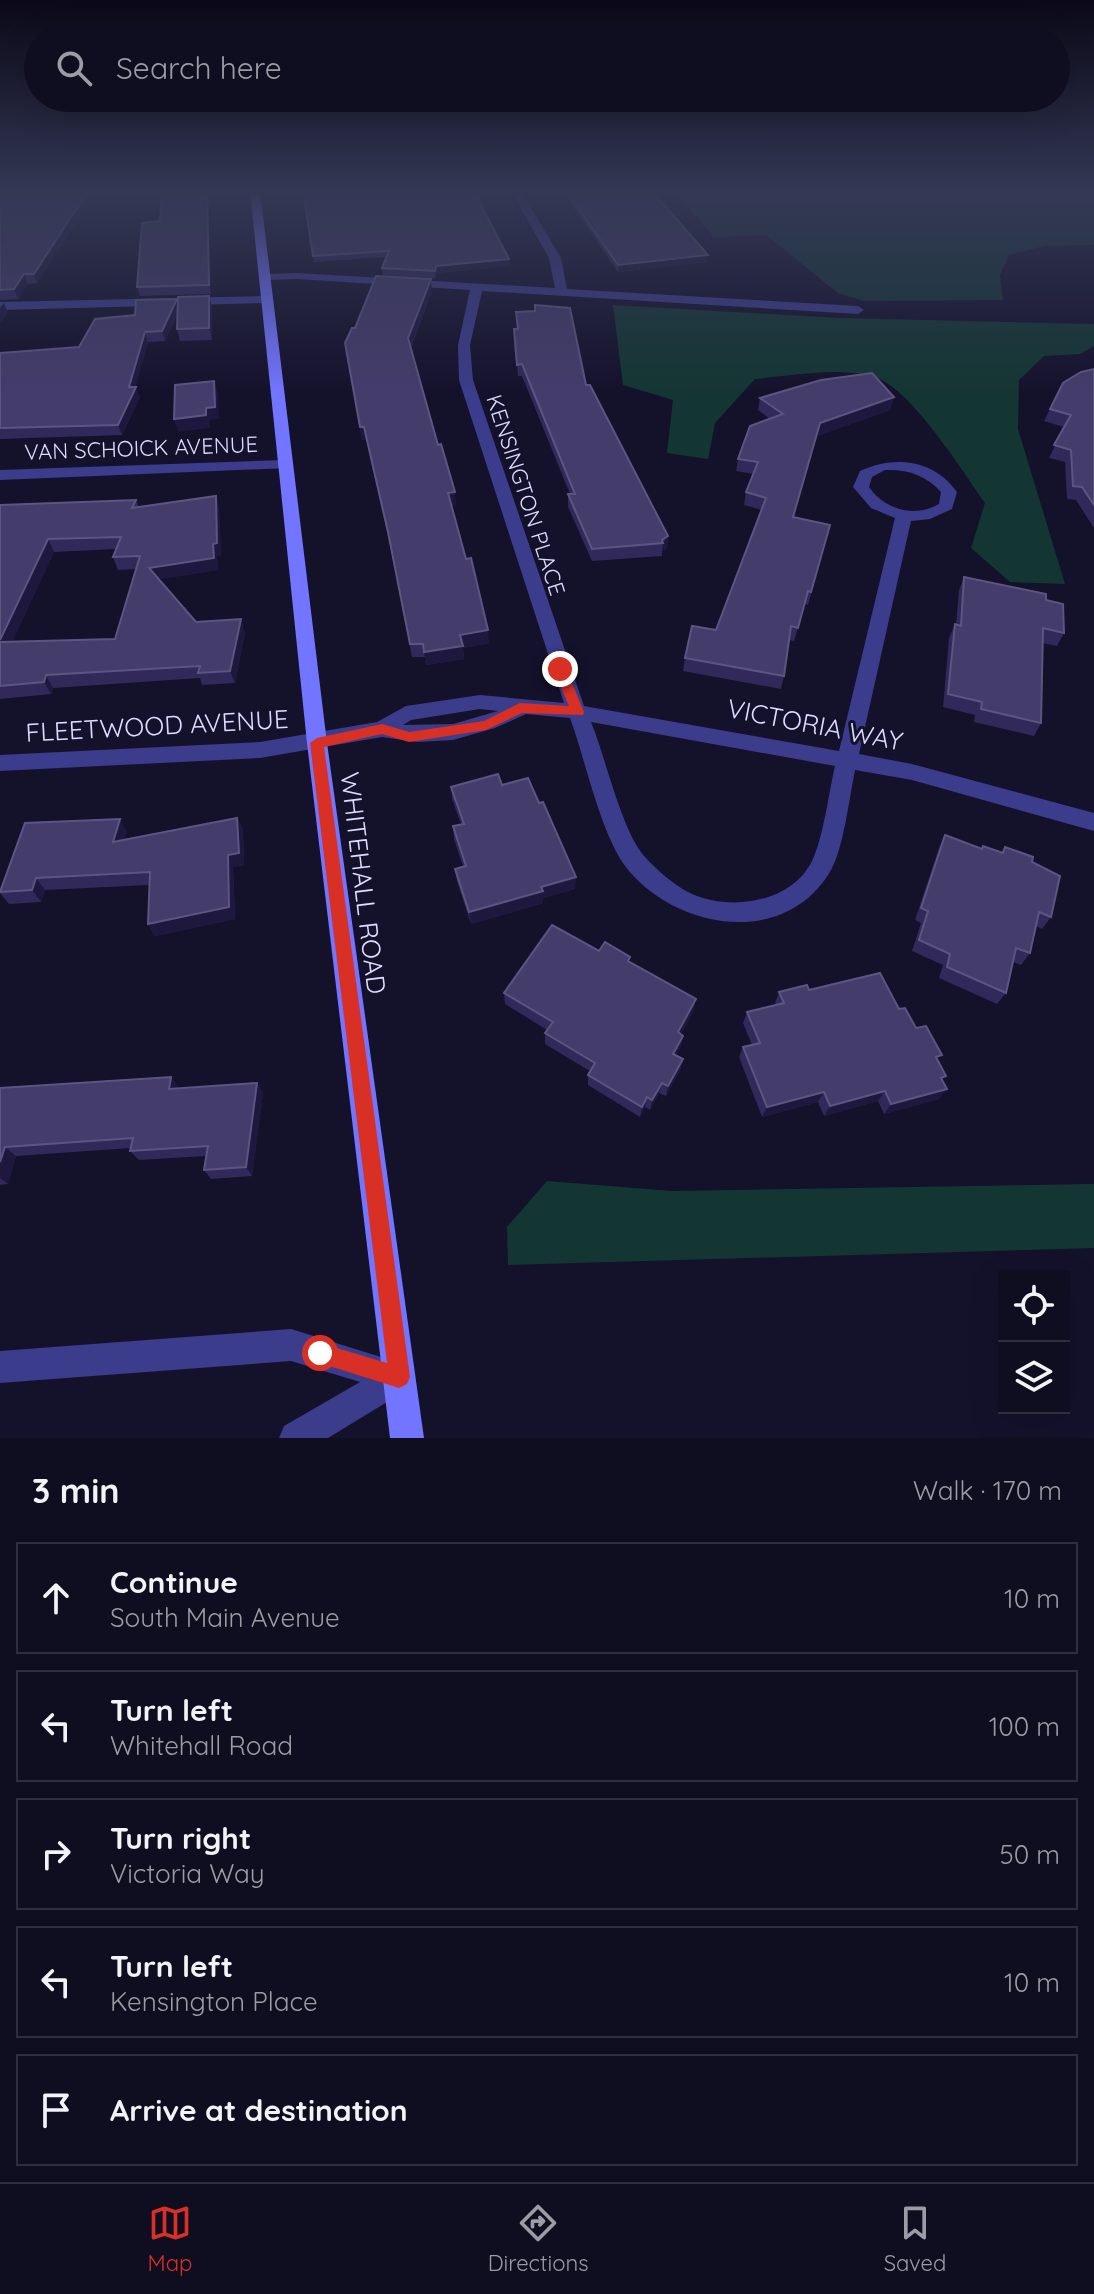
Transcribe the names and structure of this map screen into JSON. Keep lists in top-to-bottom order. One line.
{"streets":{"street":["VAN SCHOICK AVENUE","KENSINGTON PLACE","VICTORIA WAY","FLEETWOOD AVENUE","WHITEHALL ROAD"]},"crossings":[["VAN SCHOICK AVENUE","WHITEHALL ROAD"],["KENSINGTON PLACE","VICTORIA WAY"],["VICTORIA WAY","FLEETWOOD AVENUE"],["VICTORIA WAY","WHITEHALL ROAD"],["FLEETWOOD AVENUE","WHITEHALL ROAD"]],"page":{"search":"Search here","heading":["3 min","Walk · 170 m"],"list":[["Continue","South Main Avenue","10 m"],["Turn left","Whitehall Road","100 m"],["Turn right","Victoria Way","50 m"],["Turn left","Kensington Place","10 m"],"Arrive at destination"],"nav":["Map","Directions","Saved"]}}
